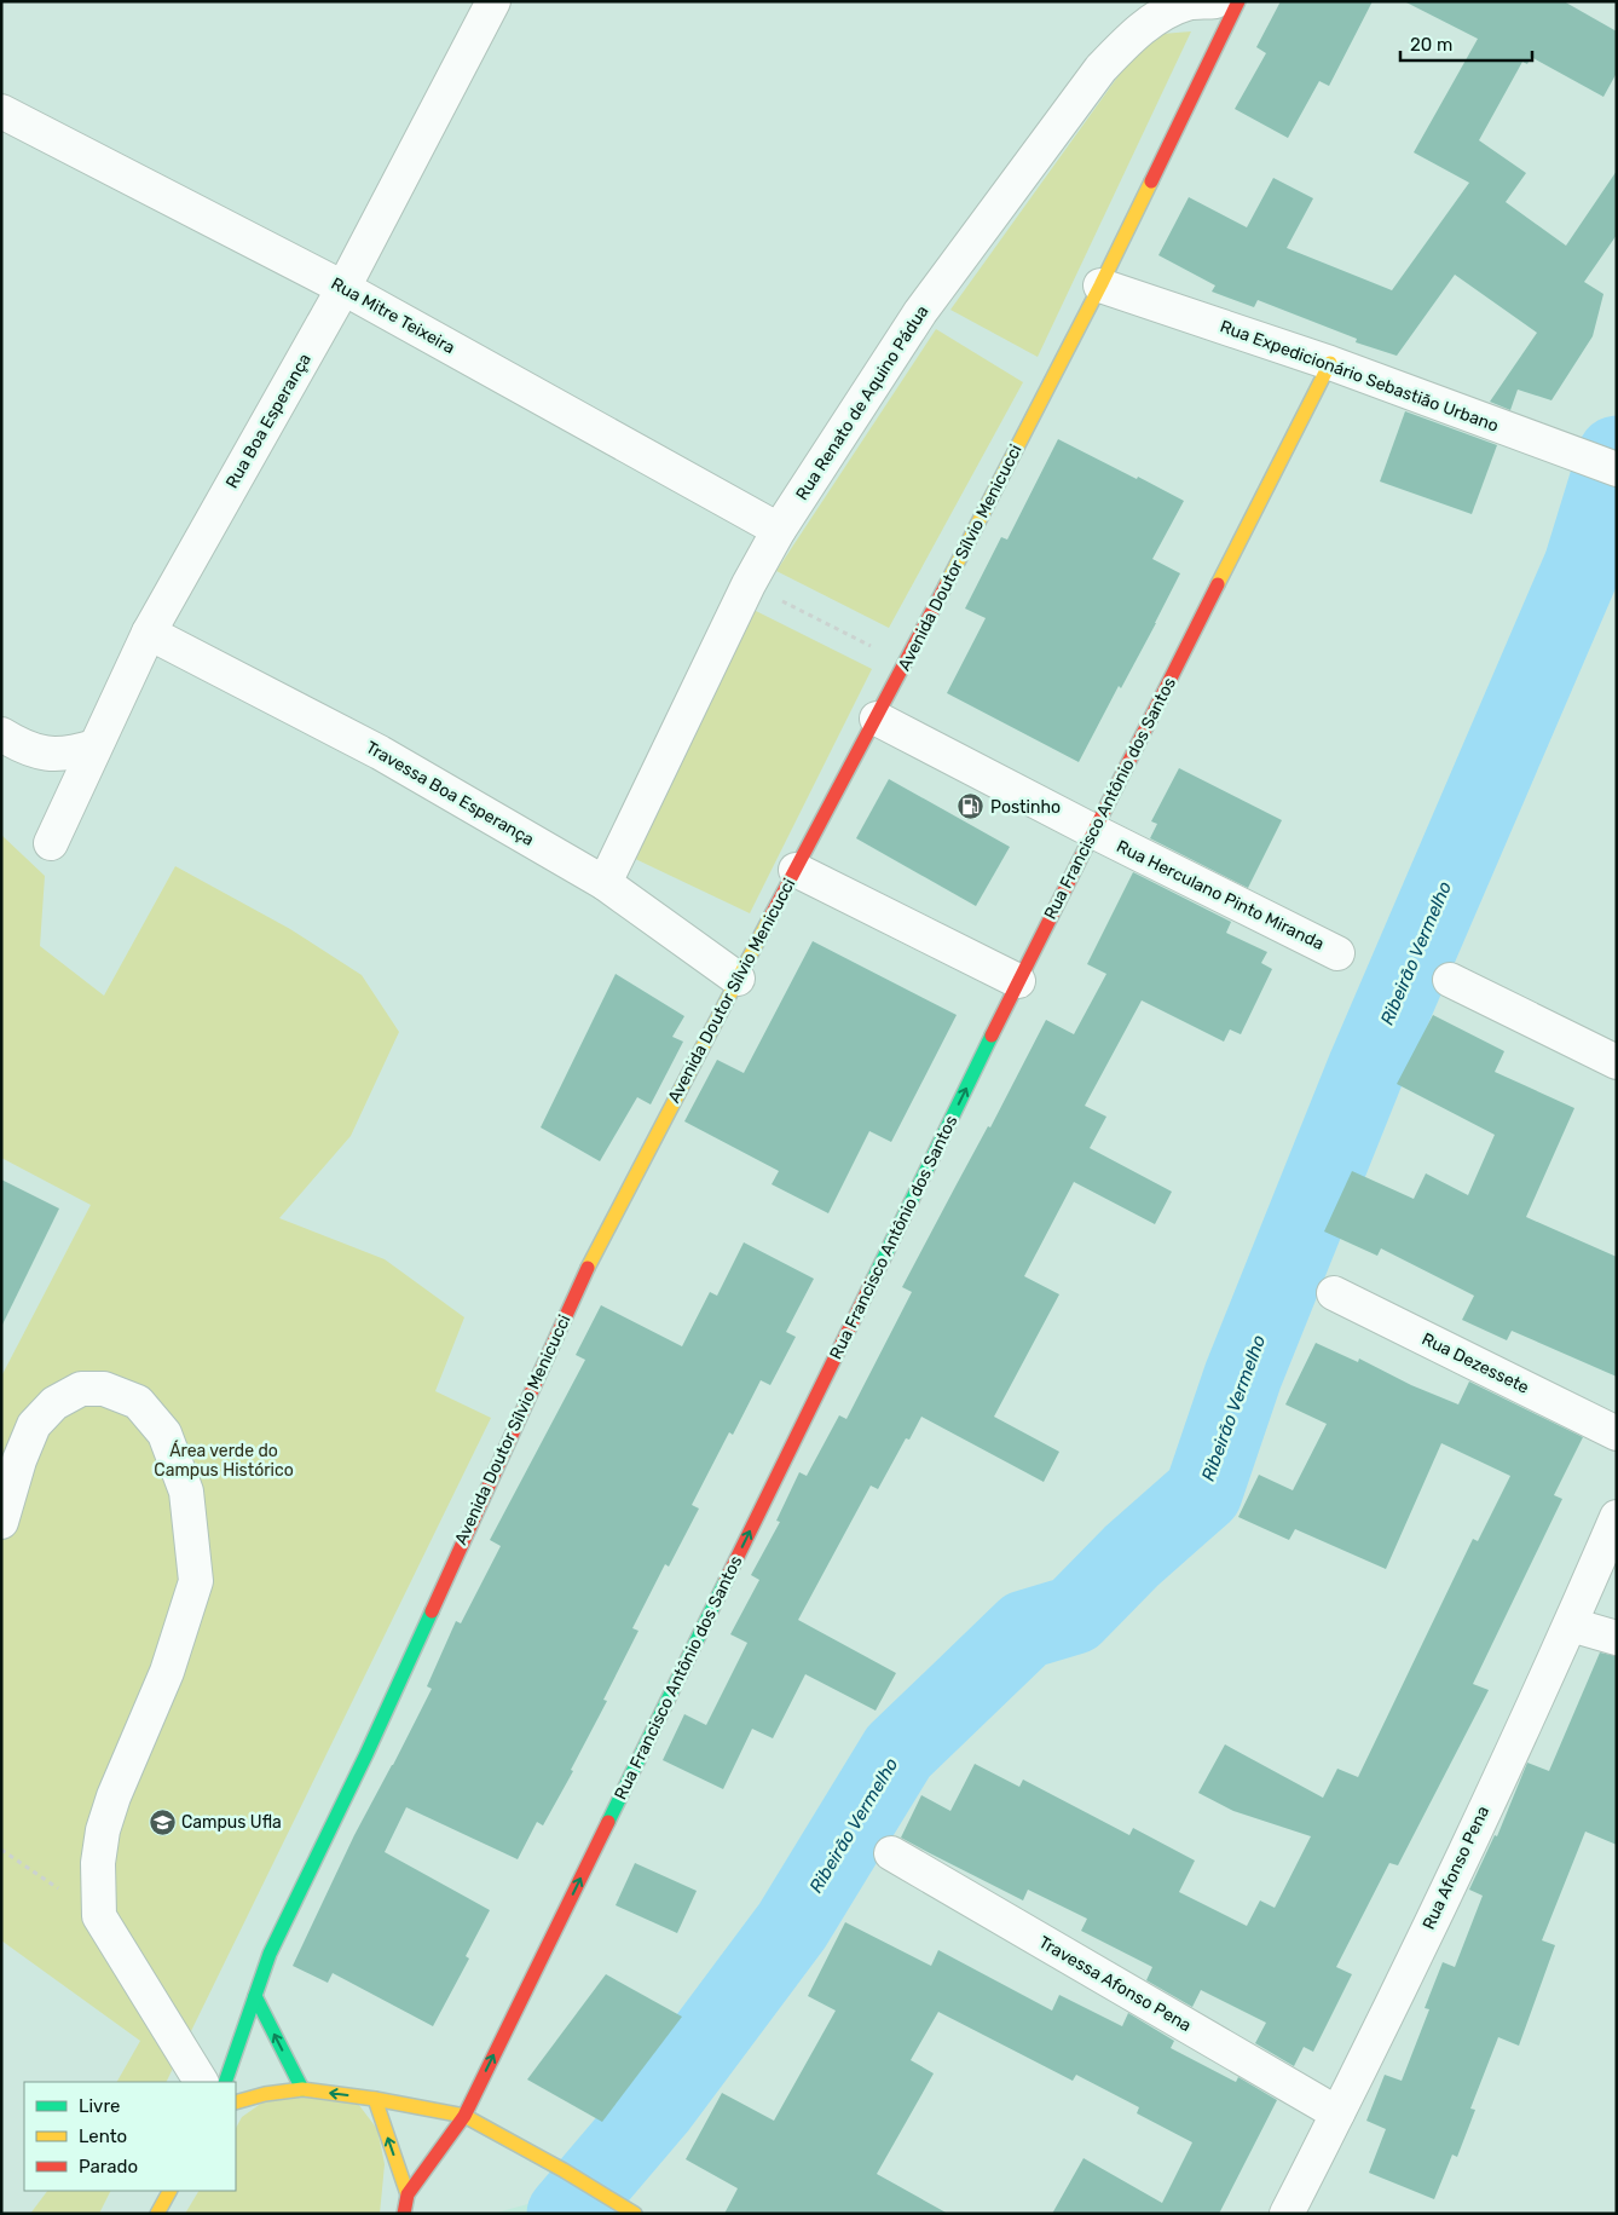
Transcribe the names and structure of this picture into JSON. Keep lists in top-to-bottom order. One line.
{"streets":{"main road":["Avenida Doutor Sílvio Menicucci","Rua Francisco Antônio dos Santos"],"street":["Rua Mitre Teixeira","Rua Expedicionário Sebastião Urbano","Rua Renato de Aquino Pádua","Rua Boa Esperança","Travessa Boa Esperança","Rua Herculano Pinto Miranda","Rua Dezessete","Rua Afonso Pena","Travessa Afonso Pena"]},"crossings":[["Rua Mitre Teixeira","Rua Renato de Aquino Pádua"],["Rua Mitre Teixeira","Rua Boa Esperança"],["Rua Expedicionário Sebastião Urbano","Avenida Doutor Sílvio Menicucci"],["Rua Expedicionário Sebastião Urbano","Rua Francisco Antônio dos Santos"],["Rua Renato de Aquino Pádua","Travessa Boa Esperança"],["Rua Boa Esperança","Travessa Boa Esperança"],["Avenida Doutor Sílvio Menicucci","Travessa Boa Esperança"],["Avenida Doutor Sílvio Menicucci","Rua Herculano Pinto Miranda"],["Rua Francisco Antônio dos Santos","Rua Herculano Pinto Miranda"],["Rua Afonso Pena","Travessa Afonso Pena"]],"one_way":["Rua Francisco Antônio dos Santos"],"water":["Ribeirão Vermelho"],"parks":["Área verde do Campus Histórico"],"places":{"fuel station":["Postinho"],"school or university":["Campus Ufla"]},"legend":["Livre","Lento","Parado"],"scale_bar":"20 m"}
